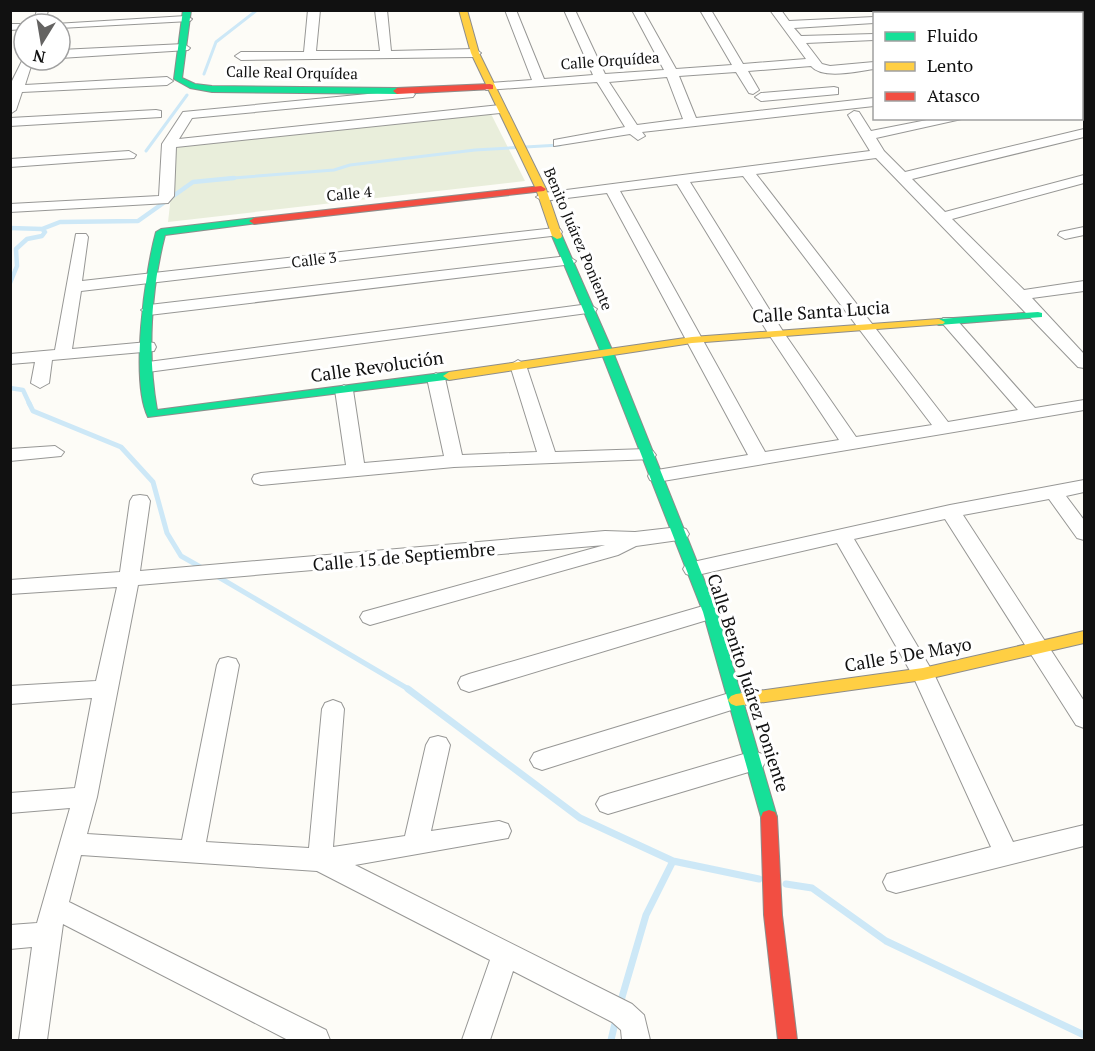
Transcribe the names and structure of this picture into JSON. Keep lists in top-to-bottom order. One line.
{"streets":{"street":["Calle Orquídea","Calle Real Orquídea","Calle 4","Benito Juárez Poniente","Calle 3","Calle Santa Lucia","Calle Revolución","Calle 15 de Septiembre","Calle 5 De Mayo","Calle Benito Juárez Poniente"]},"crossings":[["Calle Orquídea","Calle Real Orquídea"],["Calle Orquídea","Benito Juárez Poniente"],["Calle 4","Benito Juárez Poniente"],["Calle 4","Calle 3"],["Benito Juárez Poniente","Calle 3"],["Benito Juárez Poniente","Calle Santa Lucia"],["Benito Juárez Poniente","Calle Revolución"],["Benito Juárez Poniente","Calle Benito Juárez Poniente"],["Calle Santa Lucia","Calle Revolución"],["Calle Santa Lucia","Calle Benito Juárez Poniente"],["Calle Revolución","Calle Benito Juárez Poniente"],["Calle 15 de Septiembre","Calle Benito Juárez Poniente"],["Calle 5 De Mayo","Calle Benito Juárez Poniente"]],"legend":["Fluido","Lento","Atasco"],"north":"bottom"}
